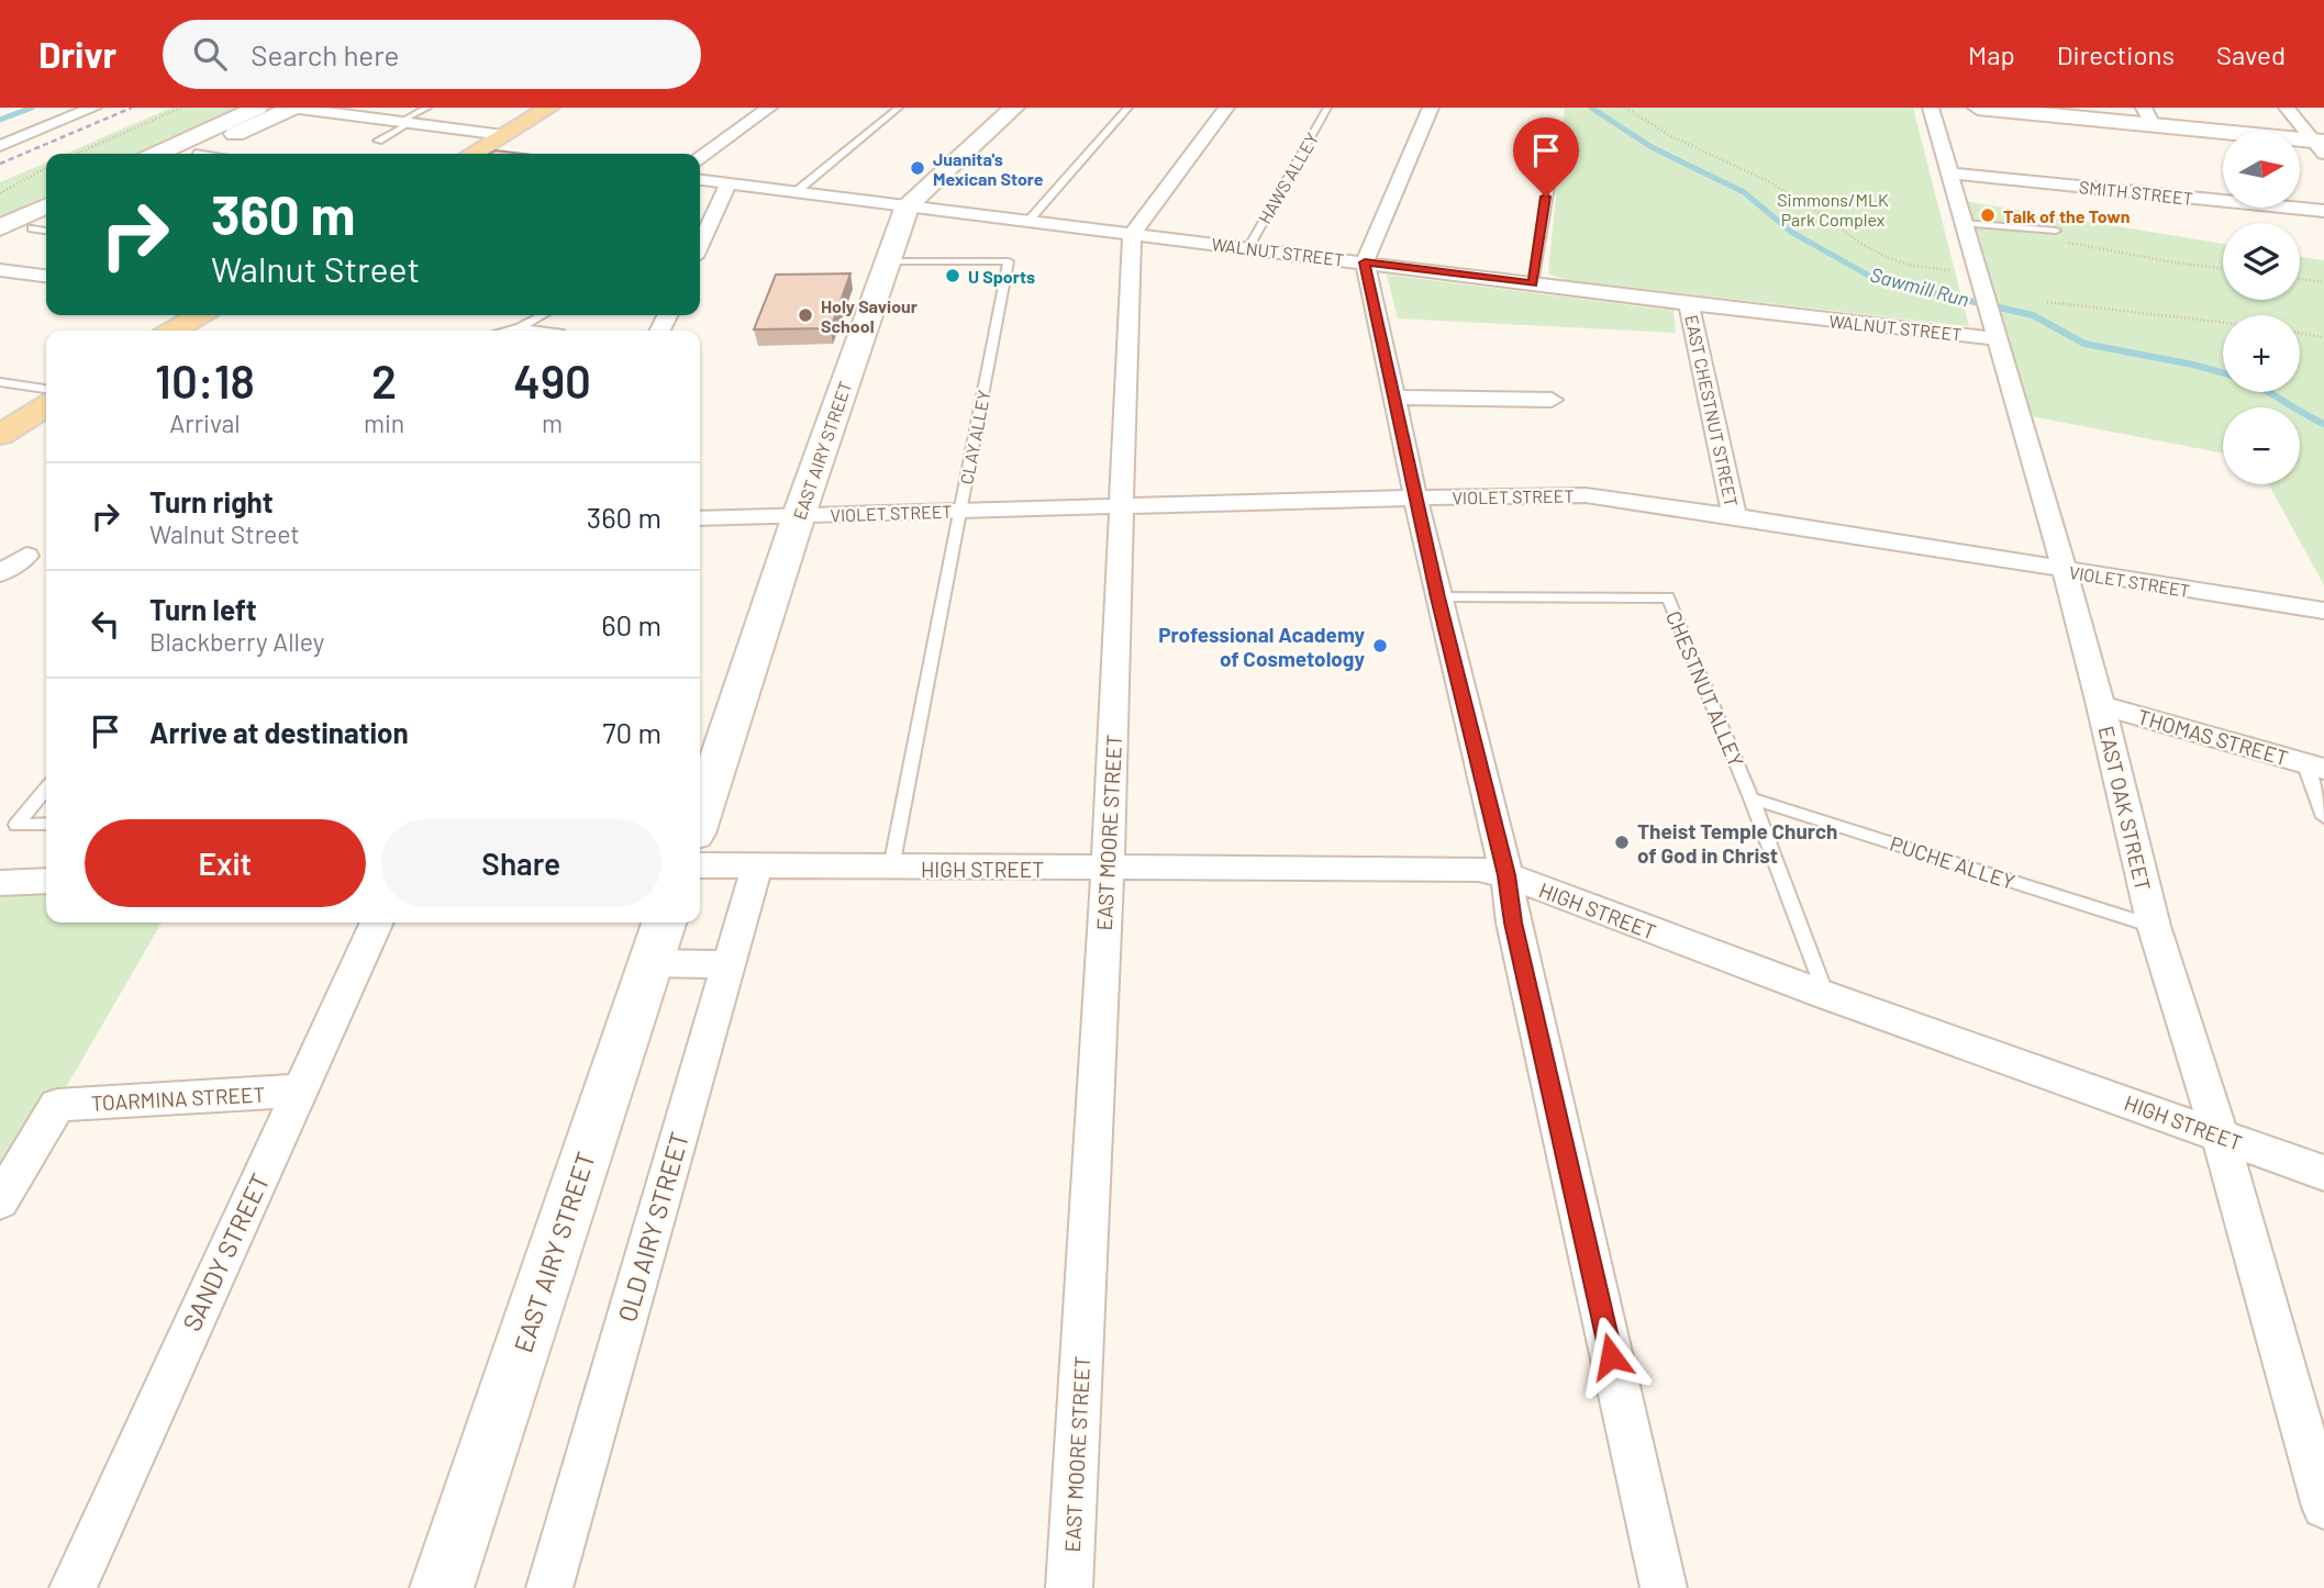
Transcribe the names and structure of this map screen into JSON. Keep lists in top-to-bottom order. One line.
{"streets":{"main road":["EAST AIRY STREET"],"street":["SMITH STREET","WALNUT STREET","EAST CHESTNUT STREET","VIOLET STREET","THOMAS STREET","EAST OAK STREET","EAST MOORE STREET","HIGH STREET","TOARMINA STREET","OLD AIRY STREET","SANDY STREET"],"lane":["HAWS ALLEY","CLAY ALLEY","CHESTNUT ALLEY","PUCHE ALLEY"]},"crossings":[["HAWS ALLEY","WALNUT STREET"],["SMITH STREET","EAST OAK STREET"],["WALNUT STREET","EAST CHESTNUT STREET"],["WALNUT STREET","EAST AIRY STREET"],["WALNUT STREET","EAST OAK STREET"],["WALNUT STREET","EAST MOORE STREET"],["EAST CHESTNUT STREET","VIOLET STREET"],["CLAY ALLEY","EAST AIRY STREET"],["CLAY ALLEY","VIOLET STREET"],["CLAY ALLEY","HIGH STREET"],["EAST AIRY STREET","VIOLET STREET"],["VIOLET STREET","EAST OAK STREET"],["VIOLET STREET","EAST MOORE STREET"],["CHESTNUT ALLEY","PUCHE ALLEY"],["CHESTNUT ALLEY","HIGH STREET"],["THOMAS STREET","EAST OAK STREET"],["EAST OAK STREET","PUCHE ALLEY"],["EAST OAK STREET","HIGH STREET"],["EAST MOORE STREET","HIGH STREET"],["HIGH STREET","OLD AIRY STREET"],["TOARMINA STREET","SANDY STREET"]],"water":["Sawmill Run"],"parks":["Simmons/MLK Park Complex"],"places":["Juanita's Mexican Store","Talk of the Town","U Sports","Holy Saviour School","Professional Academy of Cosmetology","Theist Temple Church of God in Christ"],"north":"right","page":{"header":"Drivr","search":"Search here","nav":["Map","Directions","Saved"],"map_buttons":["+","−"],"turn":["360 m","Walnut Street"],"eta":["10:18","Arrival","2","min","490","m"],"list":[{"name":"Turn right","note":"Walnut Street","value":"360 m"},{"name":"Turn left","note":"Blackberry Alley","value":"60 m"},{"name":"Arrive at destination","value":"70 m"}],"buttons":["Exit","Share"]}}
